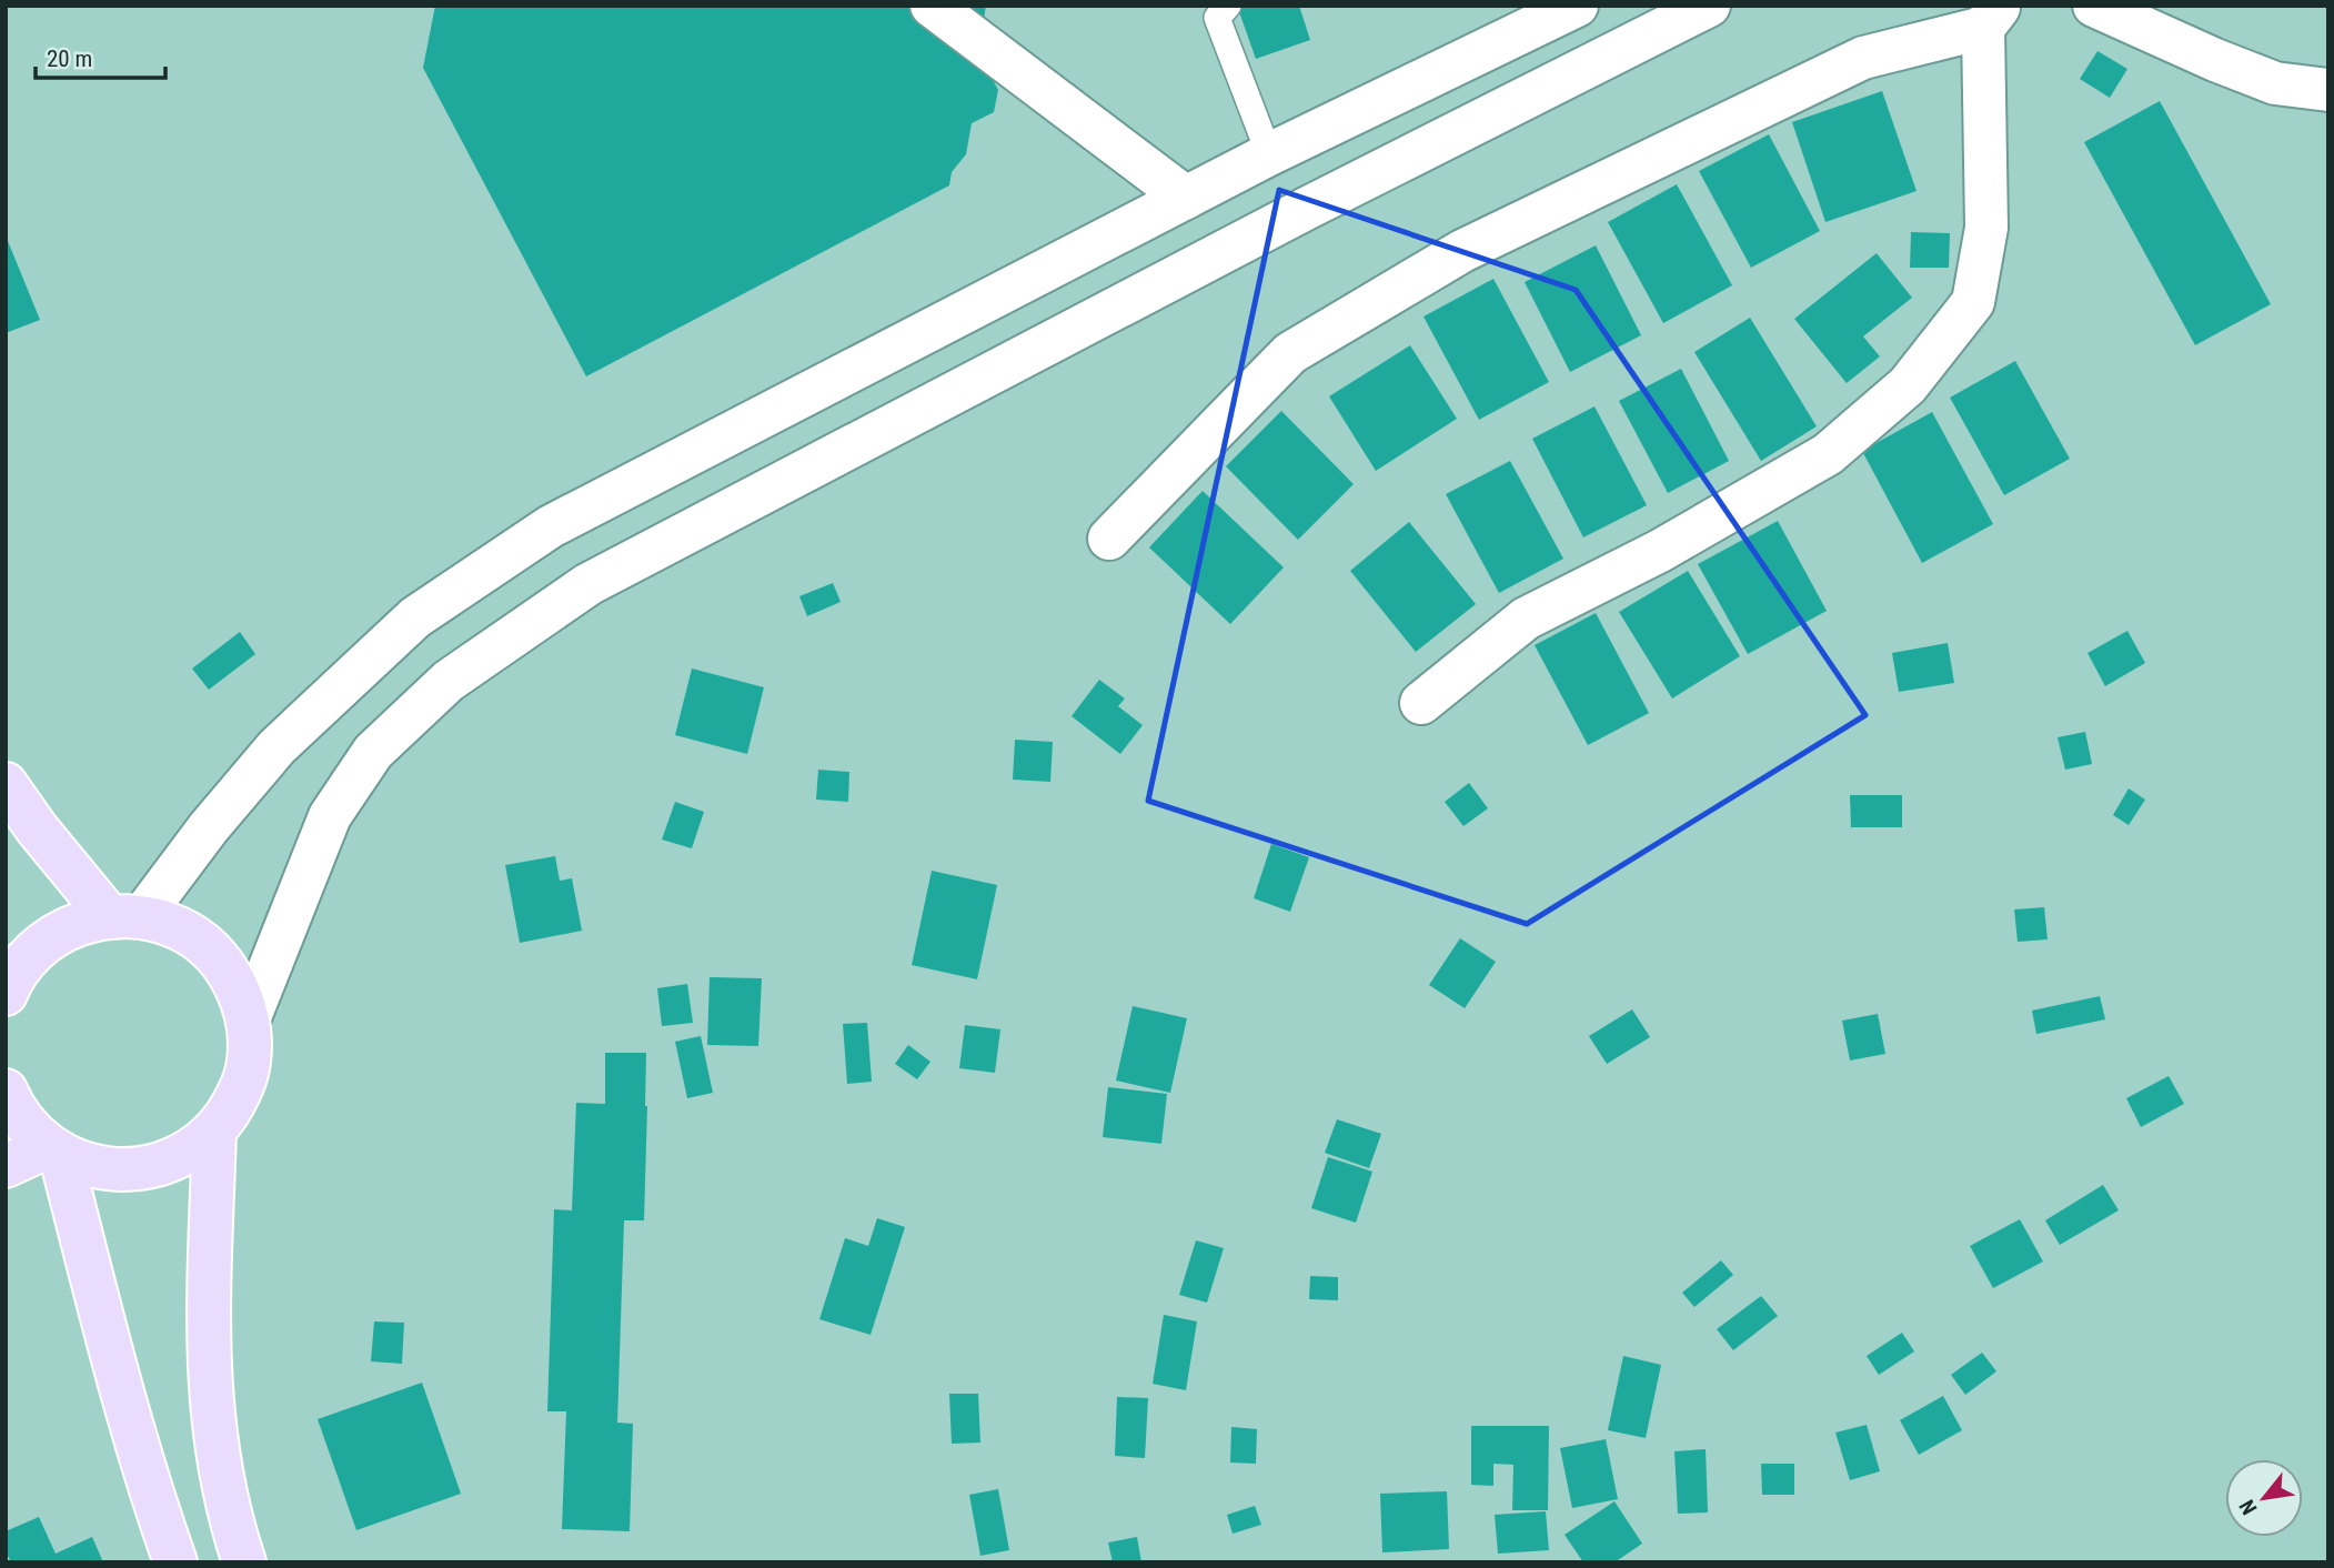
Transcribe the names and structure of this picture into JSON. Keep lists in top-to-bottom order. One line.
{"scale_bar":"20 m","north":"bottom left"}
